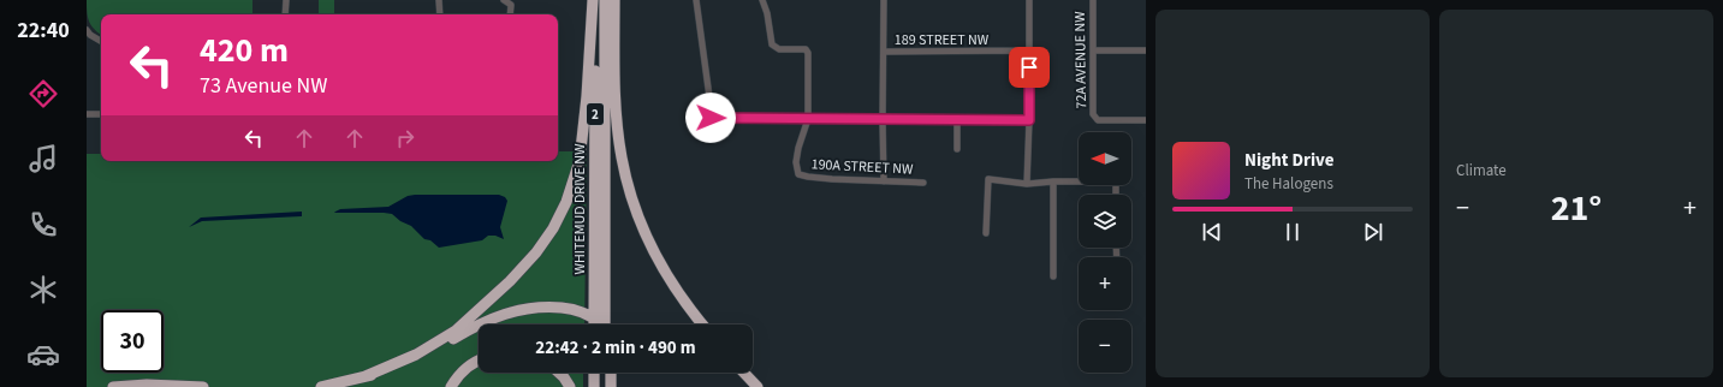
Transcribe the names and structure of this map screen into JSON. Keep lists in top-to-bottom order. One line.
{"streets":{"highway":["2","WHITEMUD DRIVE NW"],"street":["189 STREET NW","72A AVENUE NW","190A STREET NW"]},"north":"left","page":{"tabs":"22:40","tile":"Climate","turn":["420 m","73 Avenue NW"],"map_buttons":["+","−"],"song":["Night Drive","The Halogens"],"heat":["−","21°","+"],"limit":"30","trip":"22:42 · 2 min · 490 m"}}
